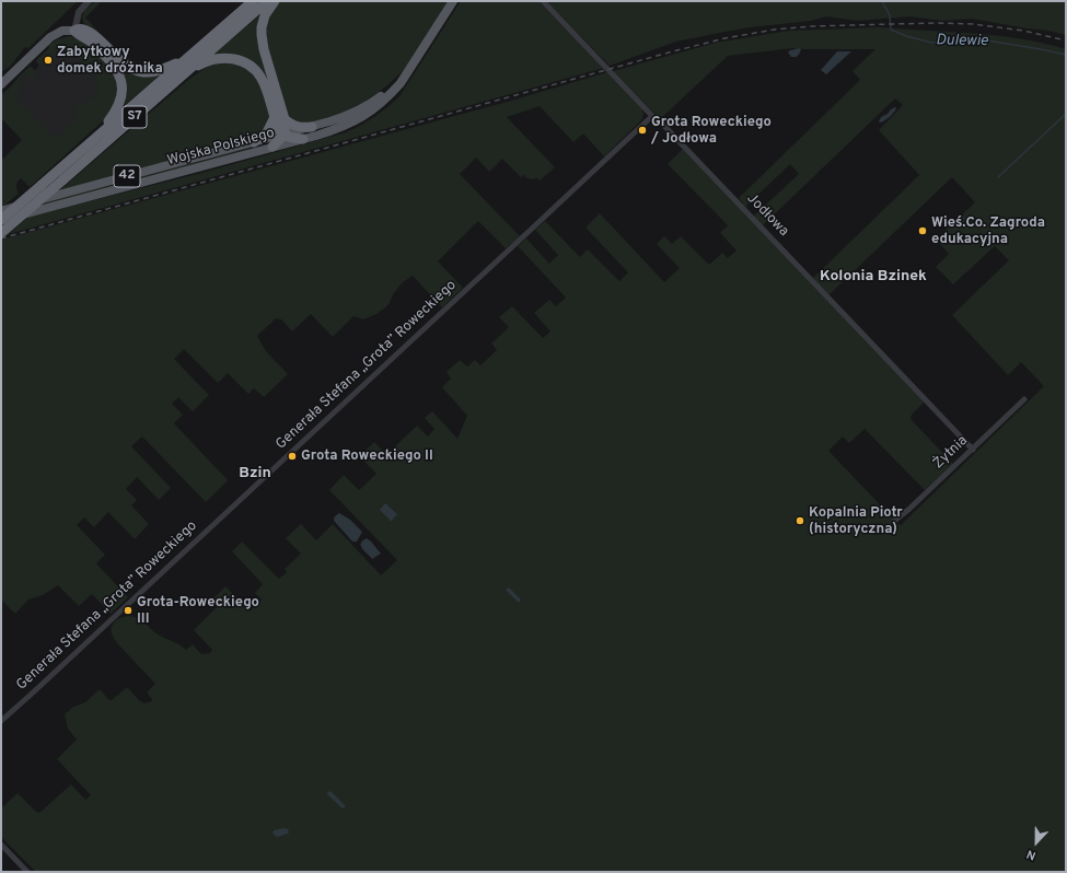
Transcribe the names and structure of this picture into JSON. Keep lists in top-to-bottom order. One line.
{"streets":{"highway":["S7"],"main road":["Wojska Polskiego","42"],"street":["Jodłowa","Generała Stefana „Grota” Roweckiego","Żytnia"]},"crossings":[["S7","Wojska Polskiego"],["Jodłowa","Generała Stefana „Grota” Roweckiego"],["Jodłowa","Żytnia"]],"districts":["Kolonia Bzinek","Bzin"],"water":["Dulewie"],"places":["Zabytkowy domek dróżnika","Grota Roweckiego / Jodłowa","Wieś.Co. Zagroda edukacyjna","Grota Roweckiego II","Kopalnia Piotr (historyczna)","Grota-Roweckiego III"],"north":"bottom"}
